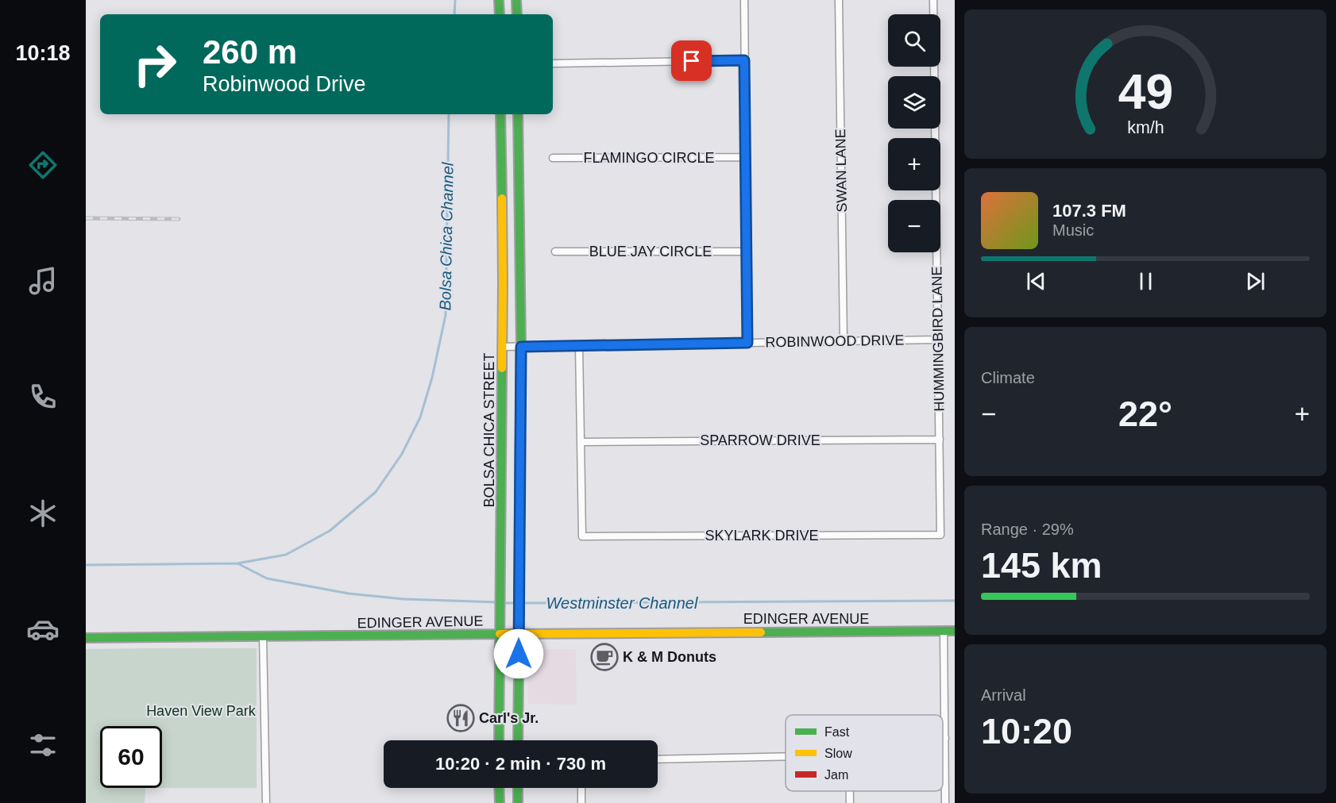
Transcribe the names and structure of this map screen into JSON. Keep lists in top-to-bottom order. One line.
{"streets":{"main road":["BOLSA CHICA STREET","EDINGER AVENUE"],"street":["FLAMINGO CIRCLE","SWAN LANE","BLUE JAY CIRCLE","HUMMINGBIRD LANE","ROBINWOOD DRIVE","SPARROW DRIVE","SKYLARK DRIVE"]},"crossings":[["SWAN LANE","ROBINWOOD DRIVE"],["HUMMINGBIRD LANE","ROBINWOOD DRIVE"],["HUMMINGBIRD LANE","SPARROW DRIVE"],["HUMMINGBIRD LANE","SKYLARK DRIVE"],["ROBINWOOD DRIVE","BOLSA CHICA STREET"],["BOLSA CHICA STREET","EDINGER AVENUE"],["SPARROW DRIVE","SKYLARK DRIVE"]],"water":["Bolsa Chica Channel","Westminster Channel"],"parks":["Haven View Park"],"places":{"cafe":["K & M Donuts"],"restaurant":["Carl's Jr."]},"legend":["Fast","Slow","Jam"],"page":{"tabs":"10:18","map_buttons":["+","−"],"turn":["260 m","Robinwood Drive"],"song":["107.3 FM","Music"],"tile":["Climate",["Range · 29%","145 km"],["Arrival","10:20"]],"heat":["−","22°","+"],"limit":"60","trip":"10:20 · 2 min · 730 m","gauge":["49","km/h"]}}
